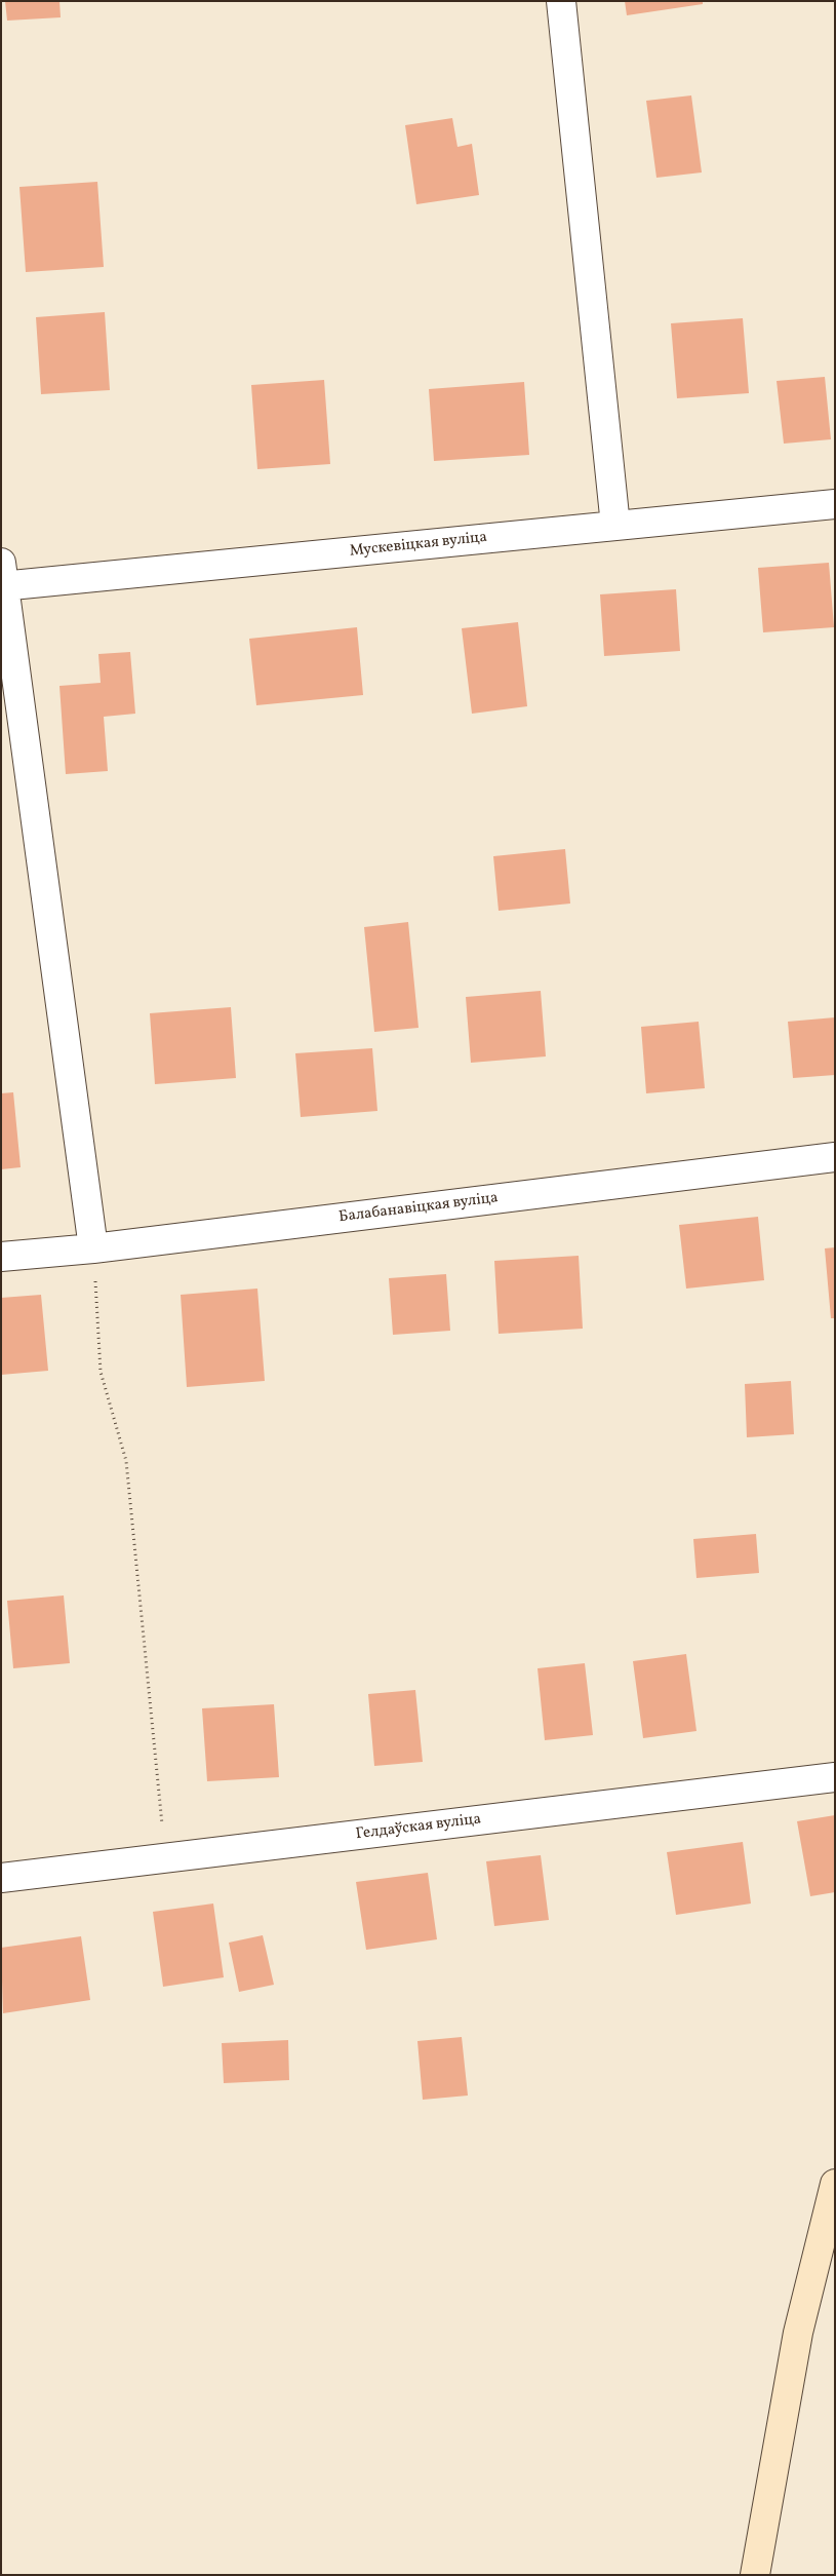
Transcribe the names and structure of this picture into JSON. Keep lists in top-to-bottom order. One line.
{"streets":{"street":["Мускевіцкая вуліца","Балабанавіцкая вуліца","Гелдаўская вуліца"]}}
